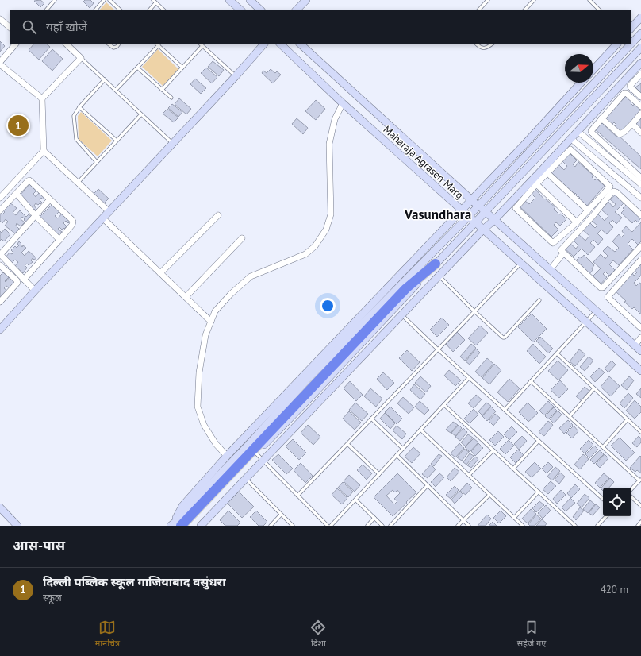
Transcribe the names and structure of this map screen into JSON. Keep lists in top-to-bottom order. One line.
{"streets":{"street":["Maharaja Agrasen Marg"]},"districts":["Vasundhara"],"north":"right","page":{"search":"यहाँ खोजें","pins":"1","heading":"आस-पास","list":[{"mark":"1","name":"दिल्ली पब्लिक स्कूल गाजियाबाद वसुंधरा","note":"स्कूल","value":"420 m"}],"nav":["मानचित्र","दिशा","सहेजे गए"]}}
